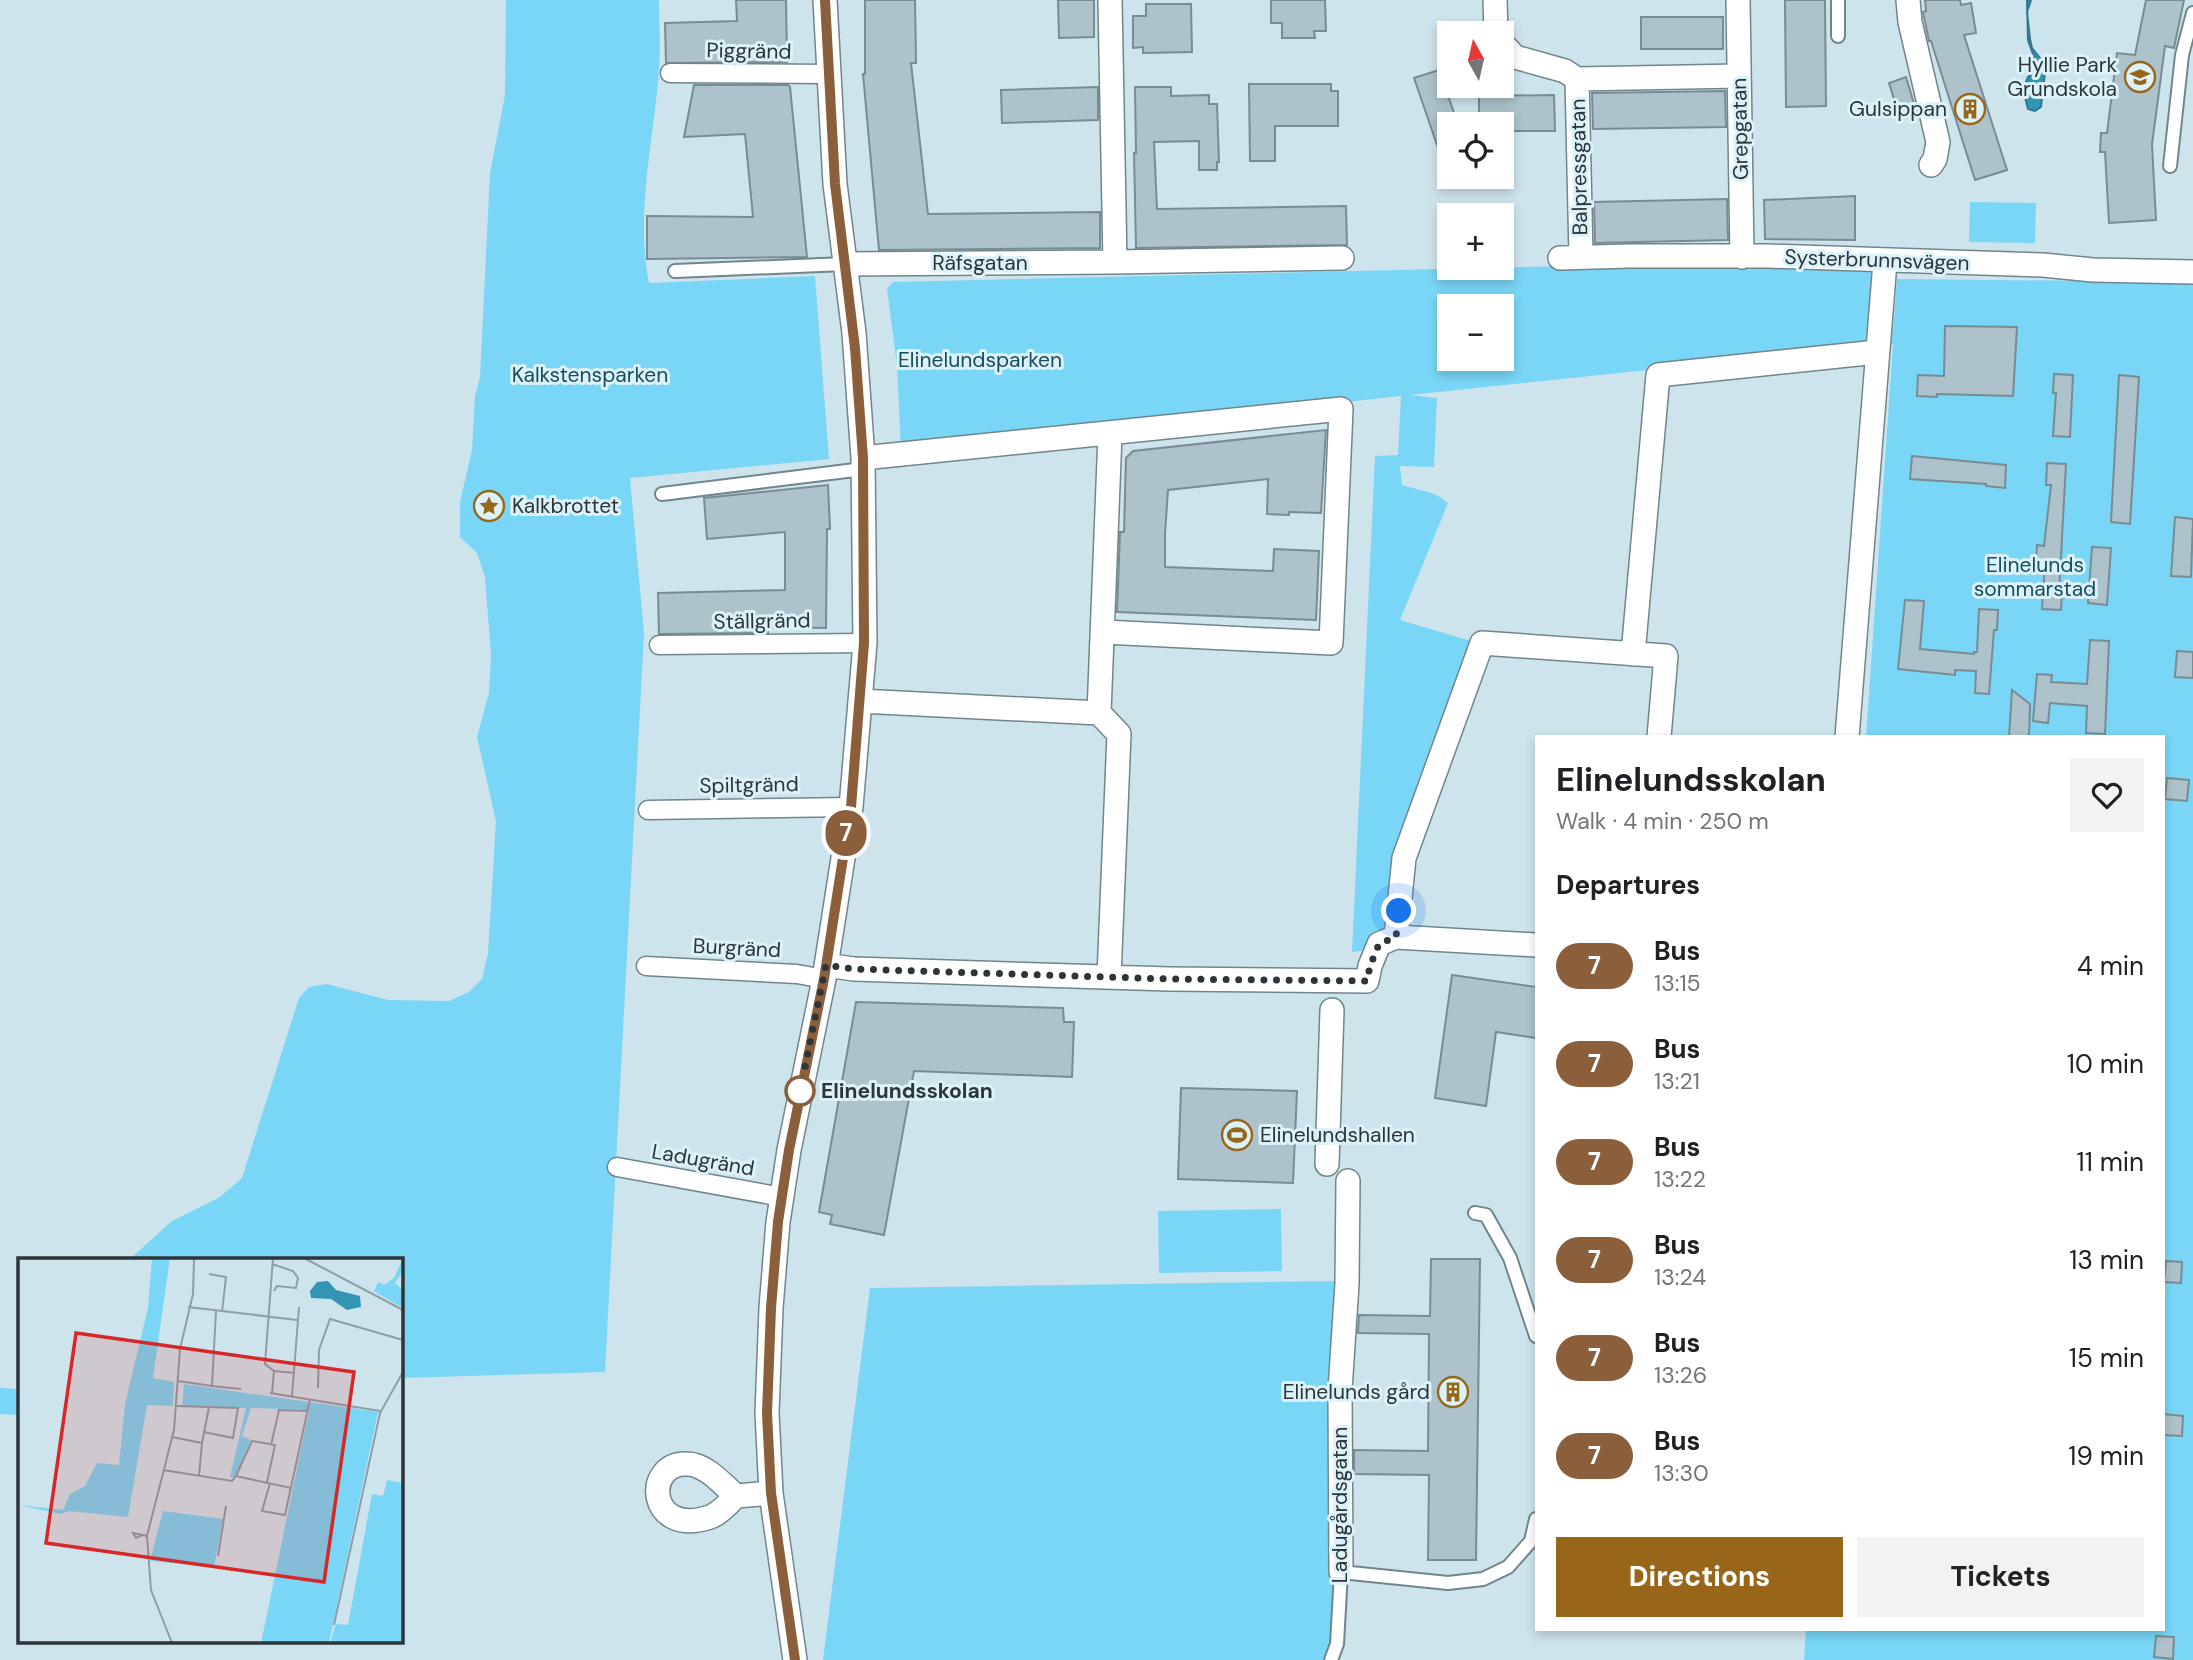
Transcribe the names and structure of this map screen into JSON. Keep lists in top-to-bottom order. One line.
{"streets":{"street":["Piggränd","Grepgatan","Balpressgatan","Systerbrunnsvägen","Räfsgatan","Ställgränd","Spiltgränd","Burgränd","Ladugränd","Ladugårdsgatan"]},"crossings":[["Grepgatan","Systerbrunnsvägen"],["Balpressgatan","Systerbrunnsvägen"]],"parks":["Elinelundsparken","Kalkstensparken","Elinelunds sommarstad"],"places":{"school or university":["Hyllie Park Grundskola"],"building":["Gulsippan","Elinelunds gård"],"place":["Kalkbrottet"],"other":["Elinelundsskolan"],"sports":["Elinelundshallen"]},"lines":["bus line 7"],"north":"top","page":{"on_map":"7","map_buttons":["+","−"],"heading":[["Elinelundsskolan","Walk · 4 min · 250 m"],"Departures"],"list":[{"mark":"7","name":"Bus","note":"13:15","value":"4 min"},{"mark":"7","name":"Bus","note":"13:21","value":"10 min"},{"mark":"7","name":"Bus","note":"13:22","value":"11 min"},{"mark":"7","name":"Bus","note":"13:24","value":"13 min"},{"mark":"7","name":"Bus","note":"13:26","value":"15 min"},{"mark":"7","name":"Bus","note":"13:30","value":"19 min"}],"buttons":["Directions","Tickets"]}}
